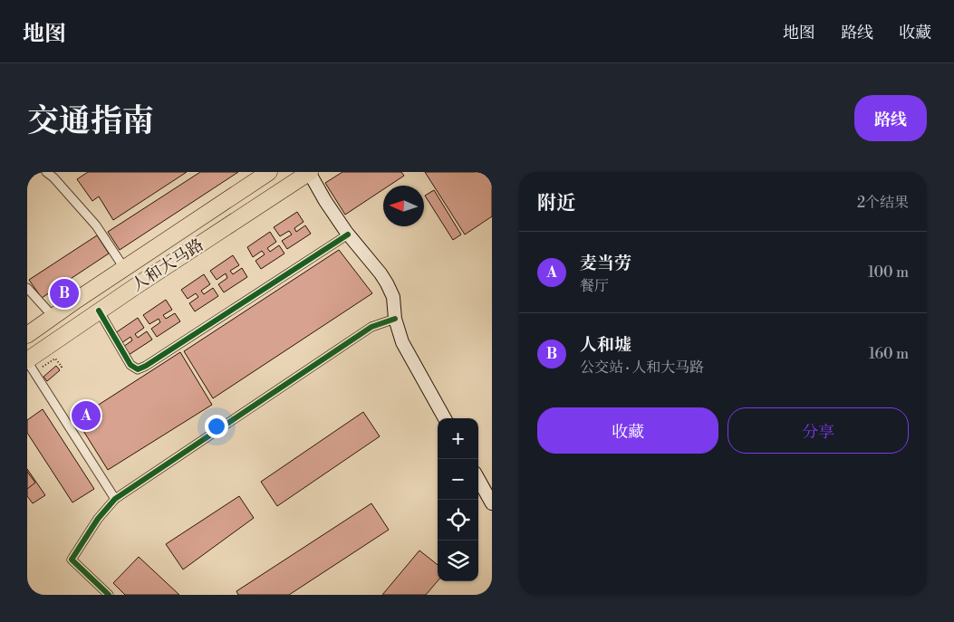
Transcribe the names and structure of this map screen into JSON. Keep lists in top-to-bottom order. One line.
{"streets":{"highway":["人和大马路"]},"north":"left","page":{"header":"地图","nav":["地图","路线","收藏"],"title":"交通指南","buttons":["路线",["收藏","分享"]],"heading":["附近","2个结果"],"list":[{"mark":"A","name":"麦当劳","note":"餐厅","value":"100 m"},{"mark":"B","name":"人和墟","note":"公交站 · 人和大马路","value":"160 m"}],"pins":["B","A"],"map_buttons":["+","−"]}}
